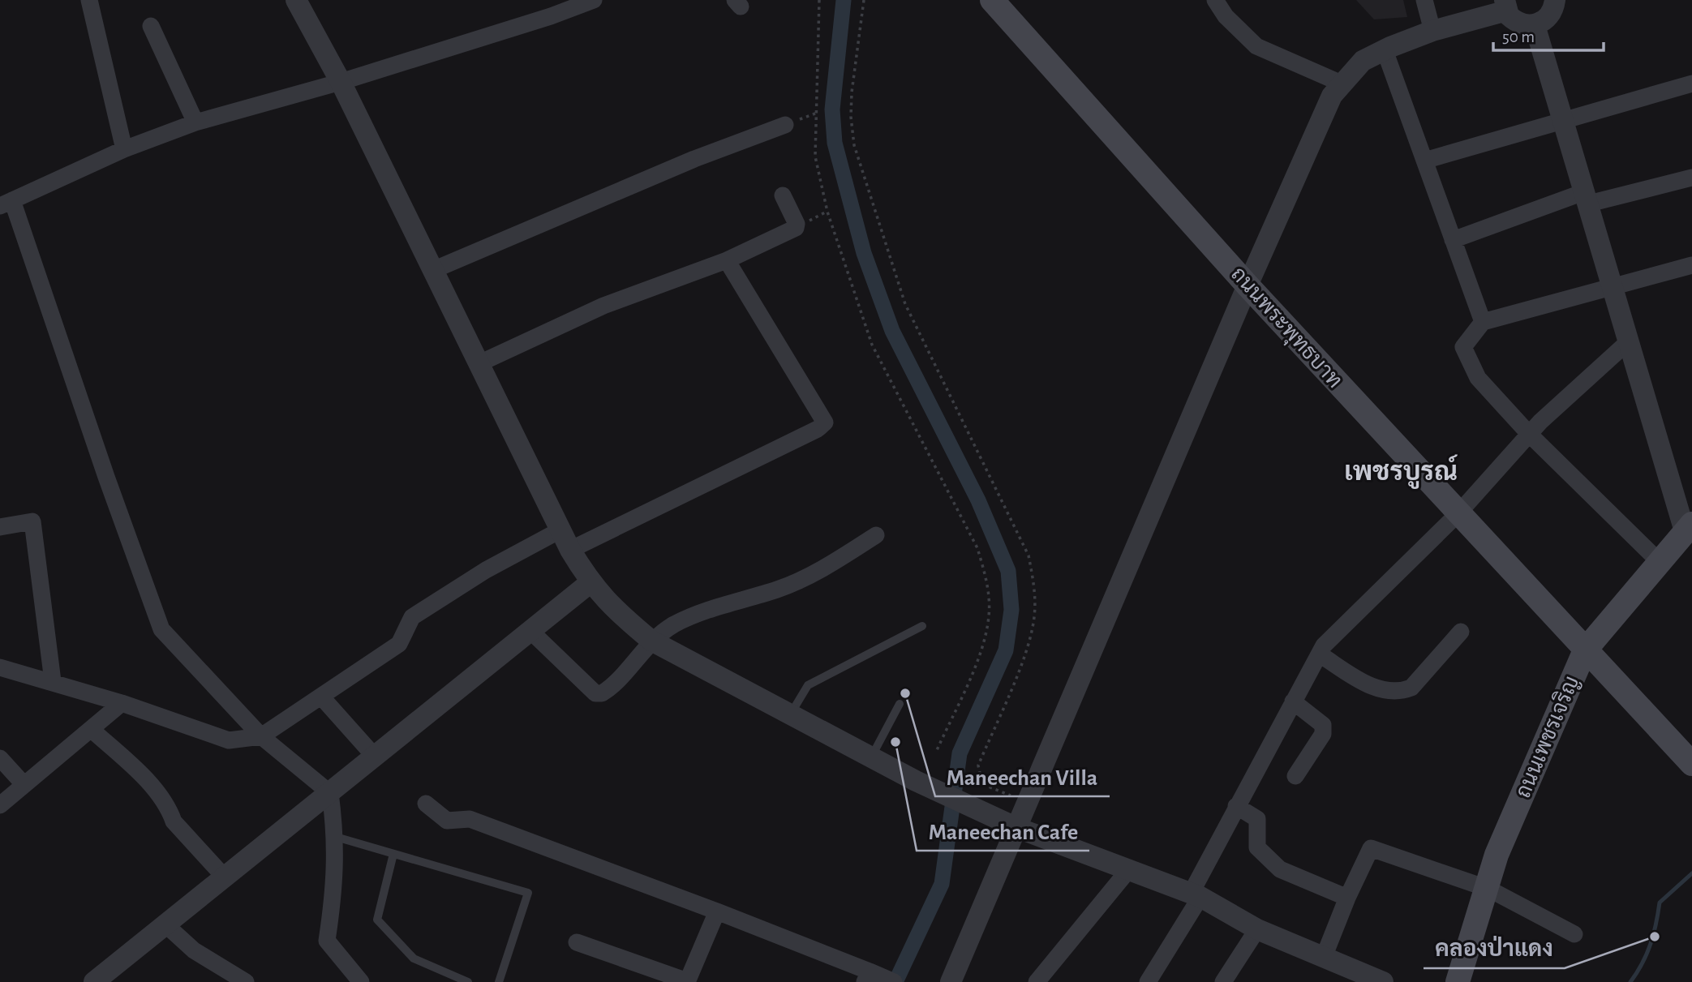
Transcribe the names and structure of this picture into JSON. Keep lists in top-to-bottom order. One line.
{"streets":{"main road":["ถนนพระพุทธบาท","ถนนเพชรเจริญ"]},"crossings":[["ถนนพระพุทธบาท","ถนนเพชรเจริญ"]],"districts":["เพชรบูรณ์"],"places":["Maneechan Villa","Maneechan Cafe","คลองป่าแดง"],"scale_bar":"50 m"}
